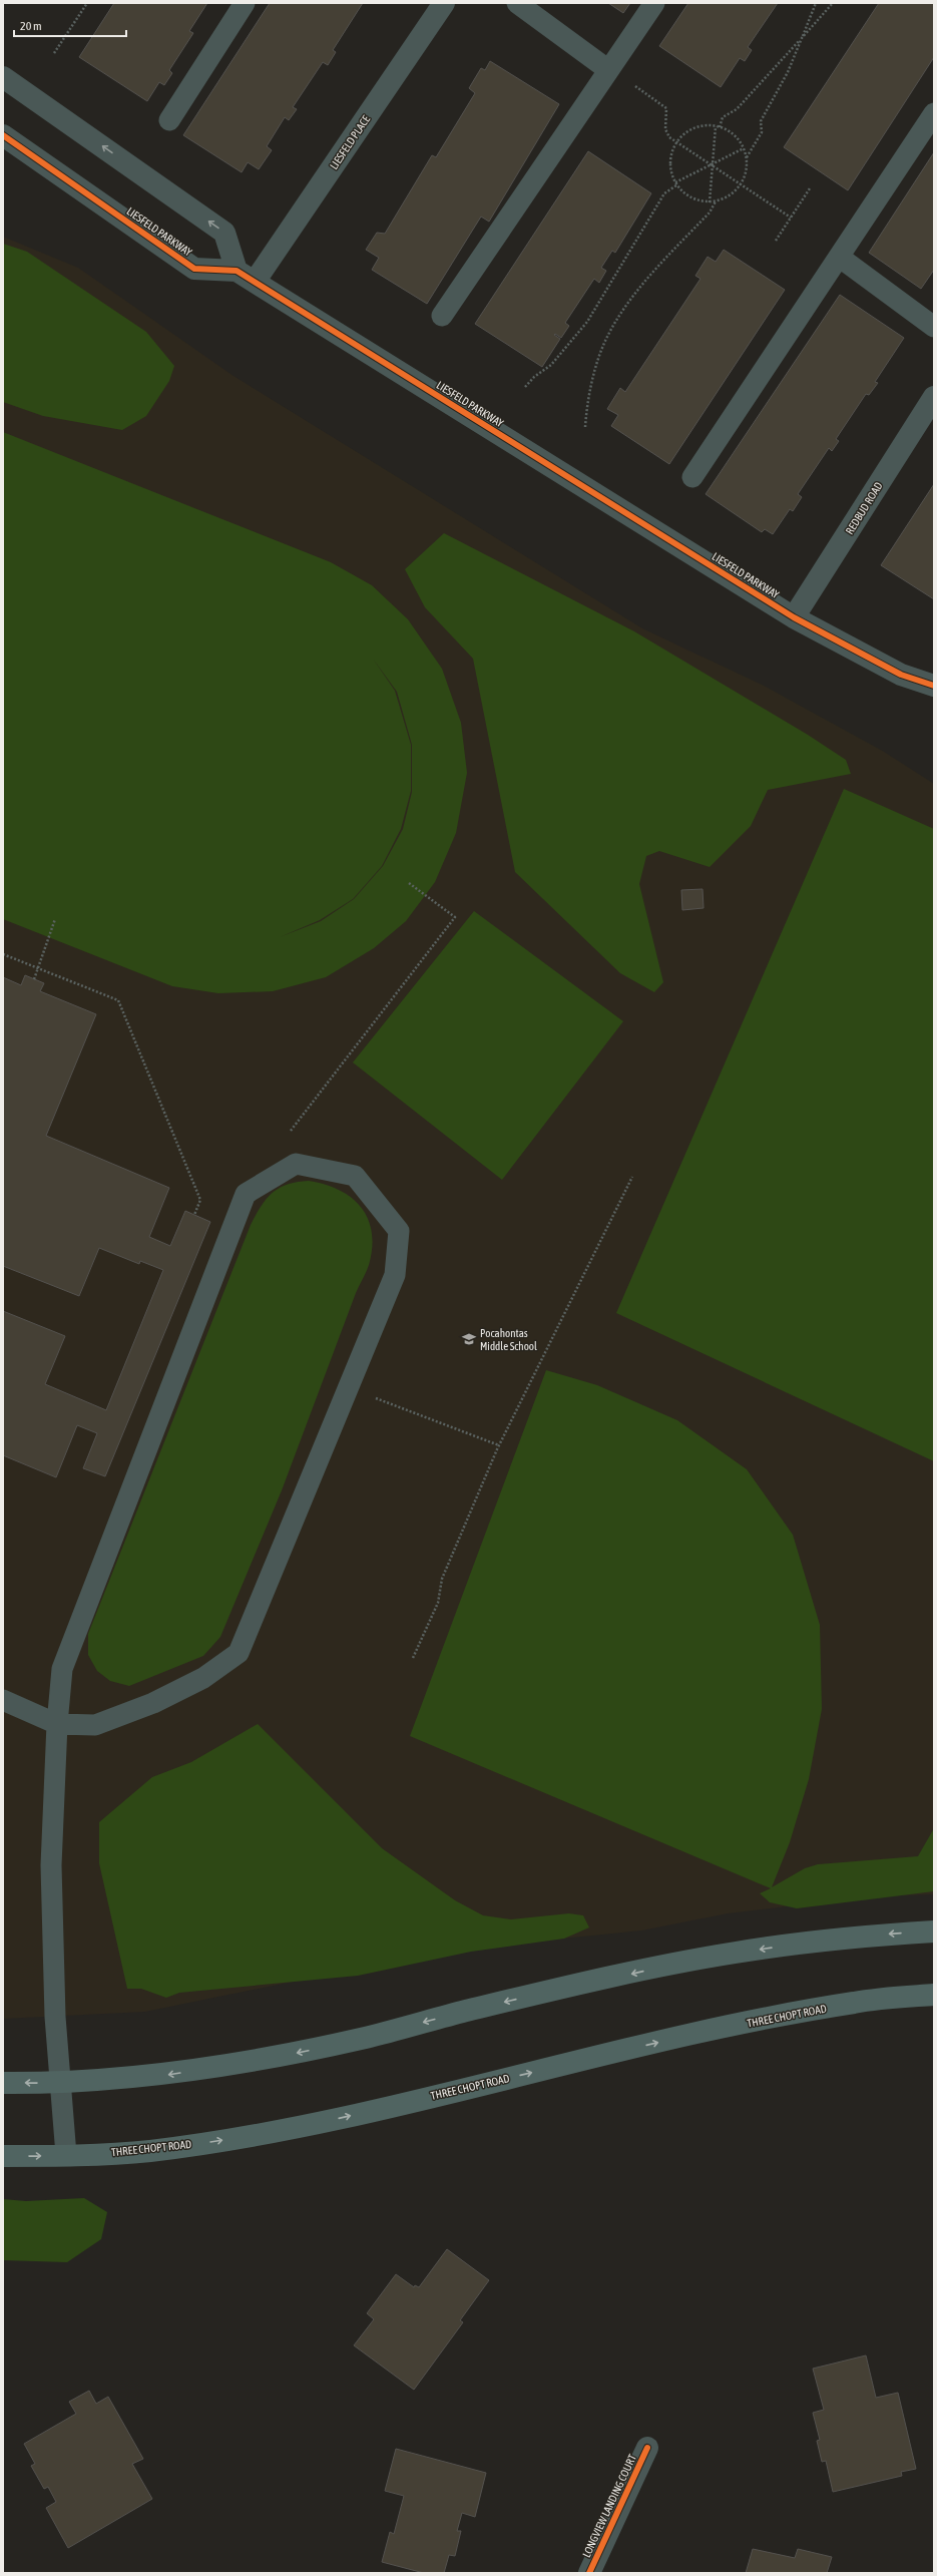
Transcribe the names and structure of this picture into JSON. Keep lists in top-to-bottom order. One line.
{"streets":{"main road":["THREE CHOPT ROAD"],"street":["LIESFELD PLACE","LIESFELD PARKWAY","REDBUD ROAD","LONGVIEW LANDING COURT"]},"crossings":[["LIESFELD PLACE","LIESFELD PARKWAY"],["LIESFELD PARKWAY","REDBUD ROAD"]],"places":{"school or university":["Pocahontas Middle School"]},"scale_bar":"20 m"}
